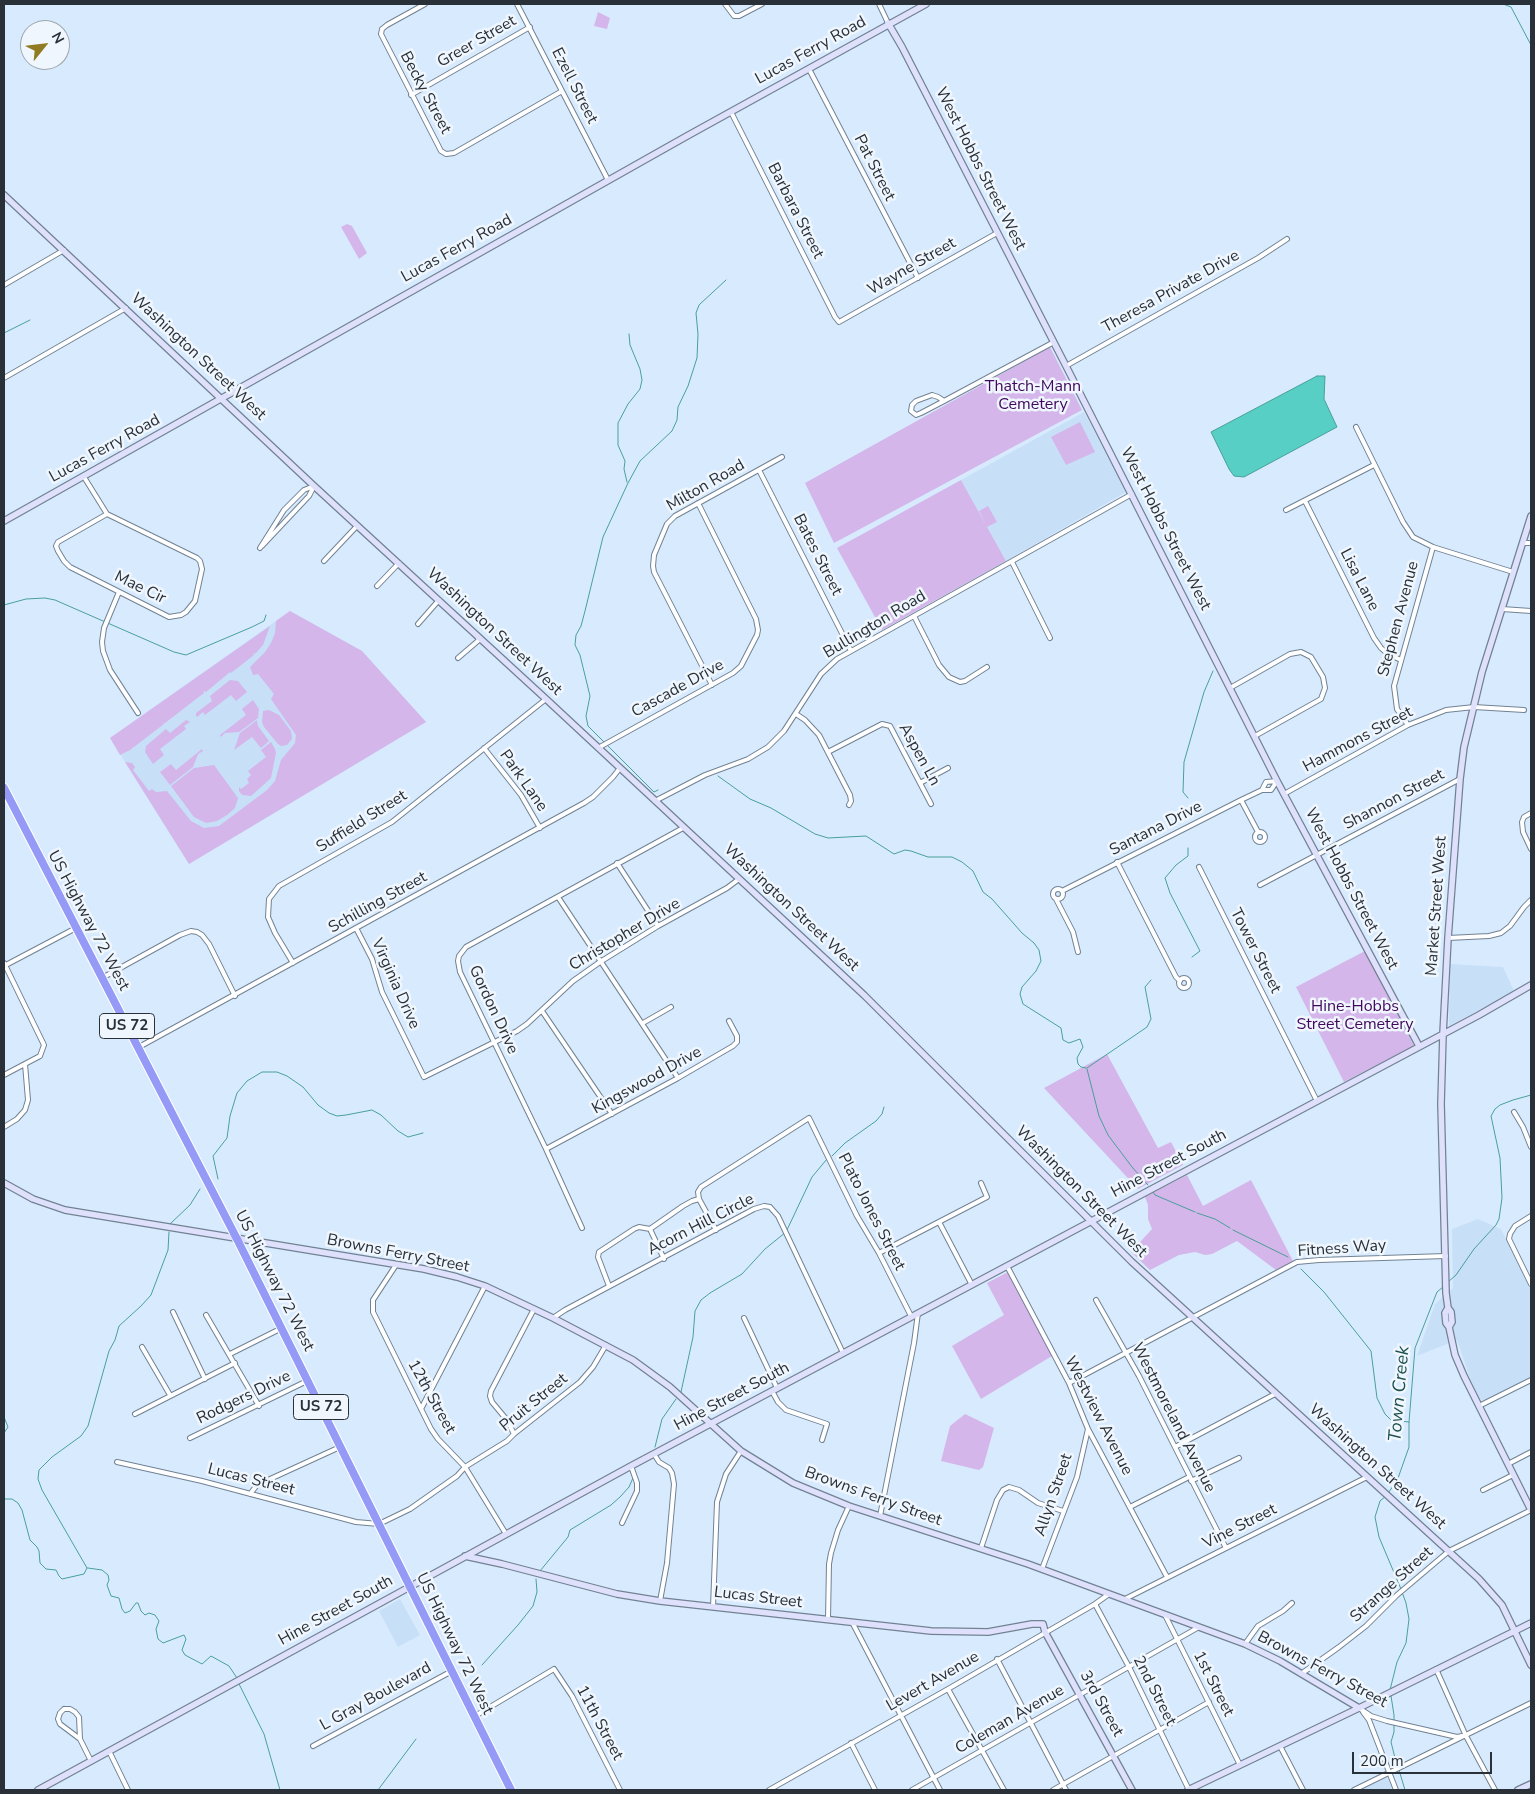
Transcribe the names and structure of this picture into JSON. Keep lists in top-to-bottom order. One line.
{"streets":{"highway":["US Highway 72 West","US 72"],"street":["Greer Street","Lucas Ferry Road","Ezell Street","Becky Street","Pat Street","West Hobbs Street West","Barbara Street","Wayne Street","Theresa Private Drive","Washington Street West","Milton Road","Bates Street","Lisa Lane","Mae Cir","Stephen Avenue","Bullington Road","Cascade Drive","Hammons Street","Aspen Ln","Park Lane","Shannon Street","Suffield Street","Santana Drive","Schilling Street","Market Street West","Christopher Drive","Tower Street","Virginia Drive","Gordon Drive","Kingswood Drive","Hine Street South","Plato Jones Street","Acorn Hill Circle","Fitness Way","Browns Ferry Street","12th Street","Rodgers Drive","Pruit Street","Westview Avenue","Westmoreland Avenue","Lucas Street","Allyn Street","Vine Street","Strange Street","Levert Avenue","1st Street","2nd Street","L Gray Boulevard","3rd Street","Coleman Avenue","11th Street"]},"crossings":[["Greer Street","Ezell Street"],["Greer Street","Becky Street"],["Lucas Ferry Road","Ezell Street"],["Lucas Ferry Road","Pat Street"],["Lucas Ferry Road","West Hobbs Street West"],["Lucas Ferry Road","Barbara Street"],["Lucas Ferry Road","Washington Street West"],["Ezell Street","Becky Street"],["Pat Street","Wayne Street"],["West Hobbs Street West","Wayne Street"],["West Hobbs Street West","Theresa Private Drive"],["West Hobbs Street West","Bullington Road"],["West Hobbs Street West","Hammons Street"],["West Hobbs Street West","Shannon Street"],["West Hobbs Street West","Santana Drive"],["West Hobbs Street West","Hine Street South"],["Barbara Street","Wayne Street"],["Washington Street West","Bullington Road"],["Washington Street West","Cascade Drive"],["Washington Street West","Suffield Street"],["Washington Street West","Schilling Street"],["Washington Street West","Christopher Drive"],["Washington Street West","Gordon Drive"],["Washington Street West","Hine Street South"],["Washington Street West","Fitness Way"],["Washington Street West","Vine Street"],["Washington Street West","Strange Street"],["Milton Road","Bates Street"],["Milton Road","Cascade Drive"],["Bates Street","Bullington Road"],["Lisa Lane","Stephen Avenue"],["Stephen Avenue","Hammons Street"],["Hammons Street","Market Street West"],["Park Lane","Suffield Street"],["Park Lane","Schilling Street"],["Shannon Street","Market Street West"],["Suffield Street","Schilling Street"],["Schilling Street","US Highway 72 West"],["Schilling Street","Virginia Drive"],["Market Street West","Hine Street South"],["Market Street West","Fitness Way"],["Market Street West","Strange Street"],["US Highway 72 West","Hine Street South"],["US Highway 72 West","Browns Ferry Street"],["US Highway 72 West","Rodgers Drive"],["US Highway 72 West","Pruit Street"],["US Highway 72 West","Lucas Street"],["US Highway 72 West","L Gray Boulevard"],["US Highway 72 West","11th Street"],["Christopher Drive","Virginia Drive"],["Christopher Drive","Gordon Drive"],["Tower Street","Hine Street South"],["Gordon Drive","Kingswood Drive"],["Hine Street South","Plato Jones Street"],["Hine Street South","Acorn Hill Circle"],["Hine Street South","Browns Ferry Street"],["Hine Street South","12th Street"],["Hine Street South","Westview Avenue"],["Hine Street South","Lucas Street"],["Acorn Hill Circle","Browns Ferry Street"],["Fitness Way","Westview Avenue"],["Fitness Way","Westmoreland Avenue"],["Browns Ferry Street","12th Street"],["Browns Ferry Street","Pruit Street"],["Browns Ferry Street","Allyn Street"],["Browns Ferry Street","Vine Street"],["Browns Ferry Street","Strange Street"],["Browns Ferry Street","Levert Avenue"],["Browns Ferry Street","1st Street"],["Browns Ferry Street","Coleman Avenue"],["12th Street","Pruit Street"],["Pruit Street","Lucas Street"],["Westview Avenue","Allyn Street"],["Westview Avenue","Vine Street"],["Westmoreland Avenue","Vine Street"],["Lucas Street","Levert Avenue"],["Lucas Street","3rd Street"],["Levert Avenue","2nd Street"],["Levert Avenue","3rd Street"],["1st Street","Coleman Avenue"],["2nd Street","Coleman Avenue"],["3rd Street","Coleman Avenue"]],"water":["Town Creek"],"parks":["Thatch-Mann Cemetery","Hine-Hobbs Street Cemetery"],"scale_bar":"200 m","north":"top right"}
